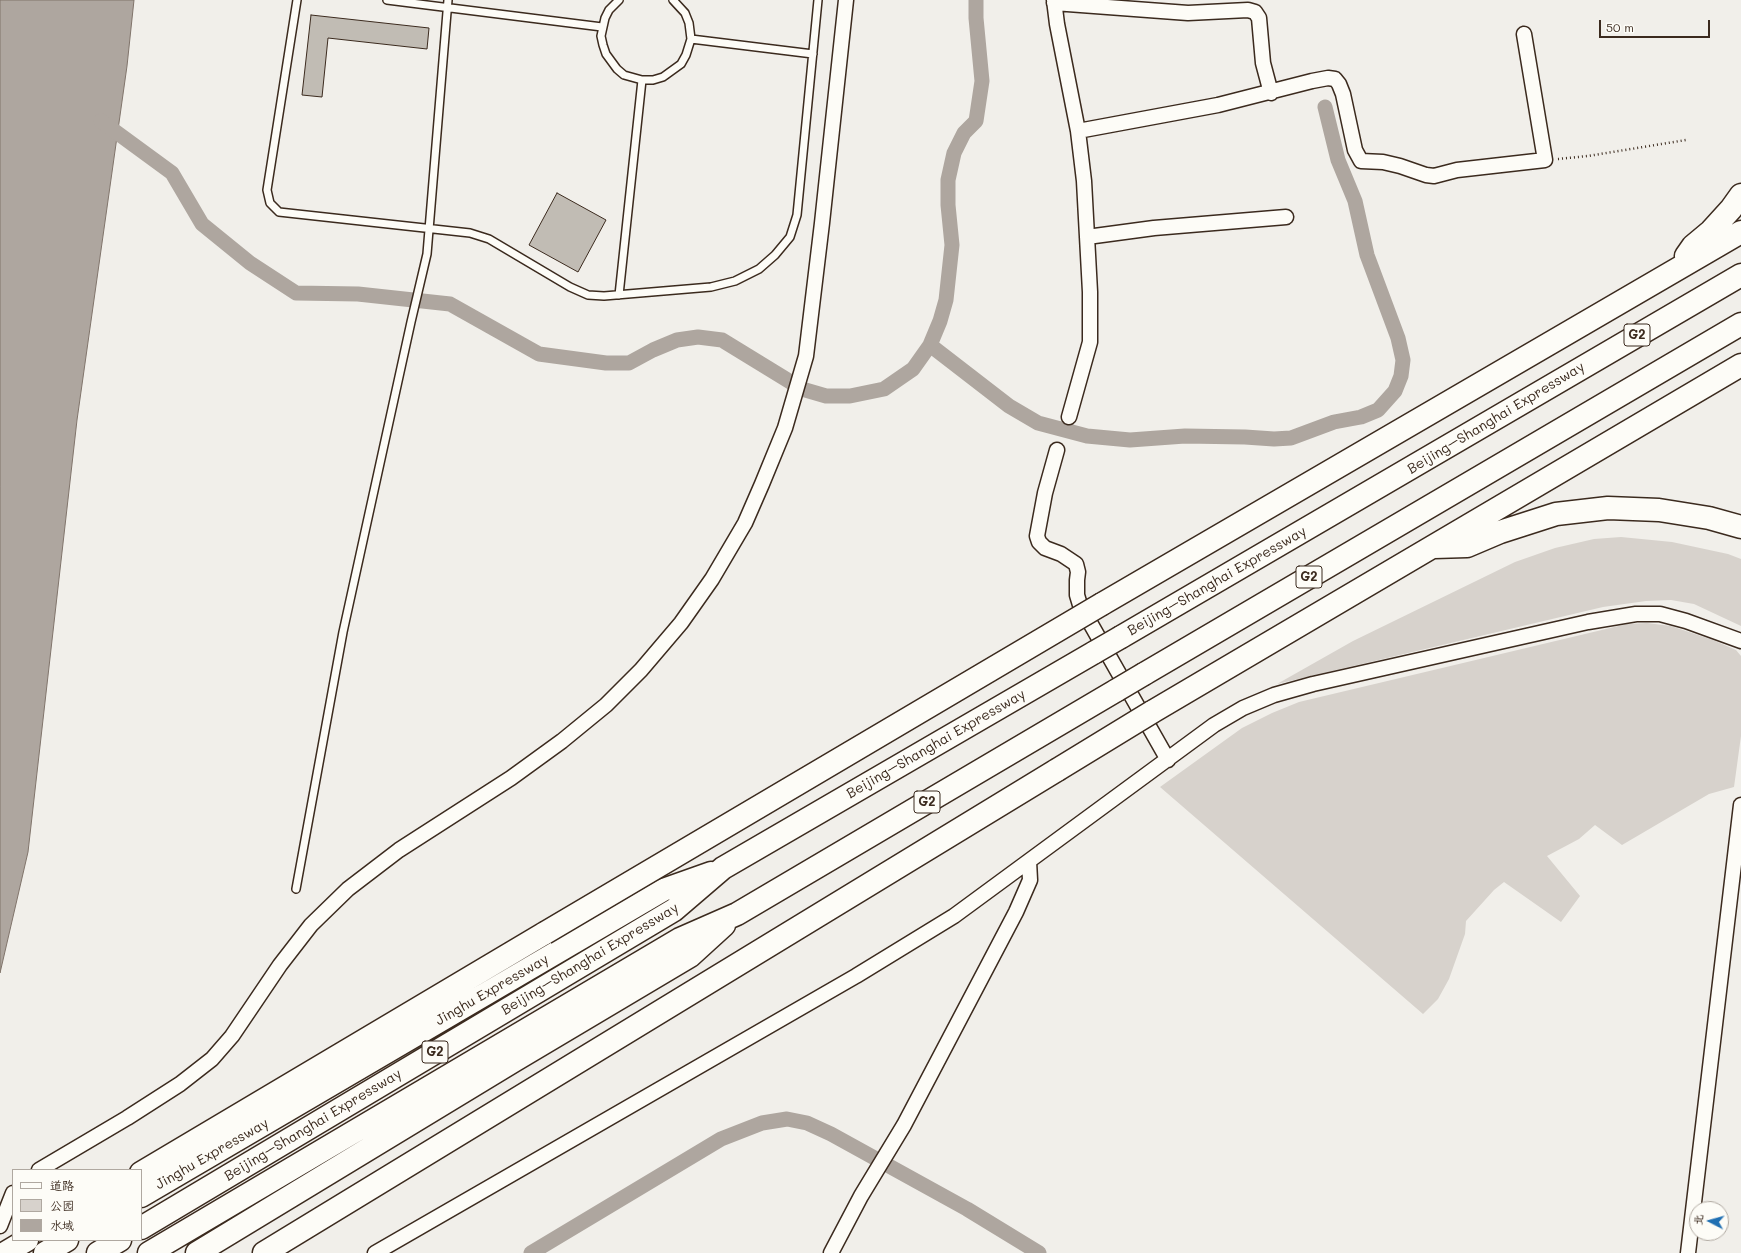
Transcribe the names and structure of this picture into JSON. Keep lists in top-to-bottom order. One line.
{"streets":{"highway":["G2","Beijing–Shanghai Expressway","Jinghu Expressway"]},"crossings":[["G2","Beijing–Shanghai Expressway"],["Beijing–Shanghai Expressway","Jinghu Expressway"]],"legend":["道路","公园","水域"],"scale_bar":"50 m","north":"left"}
